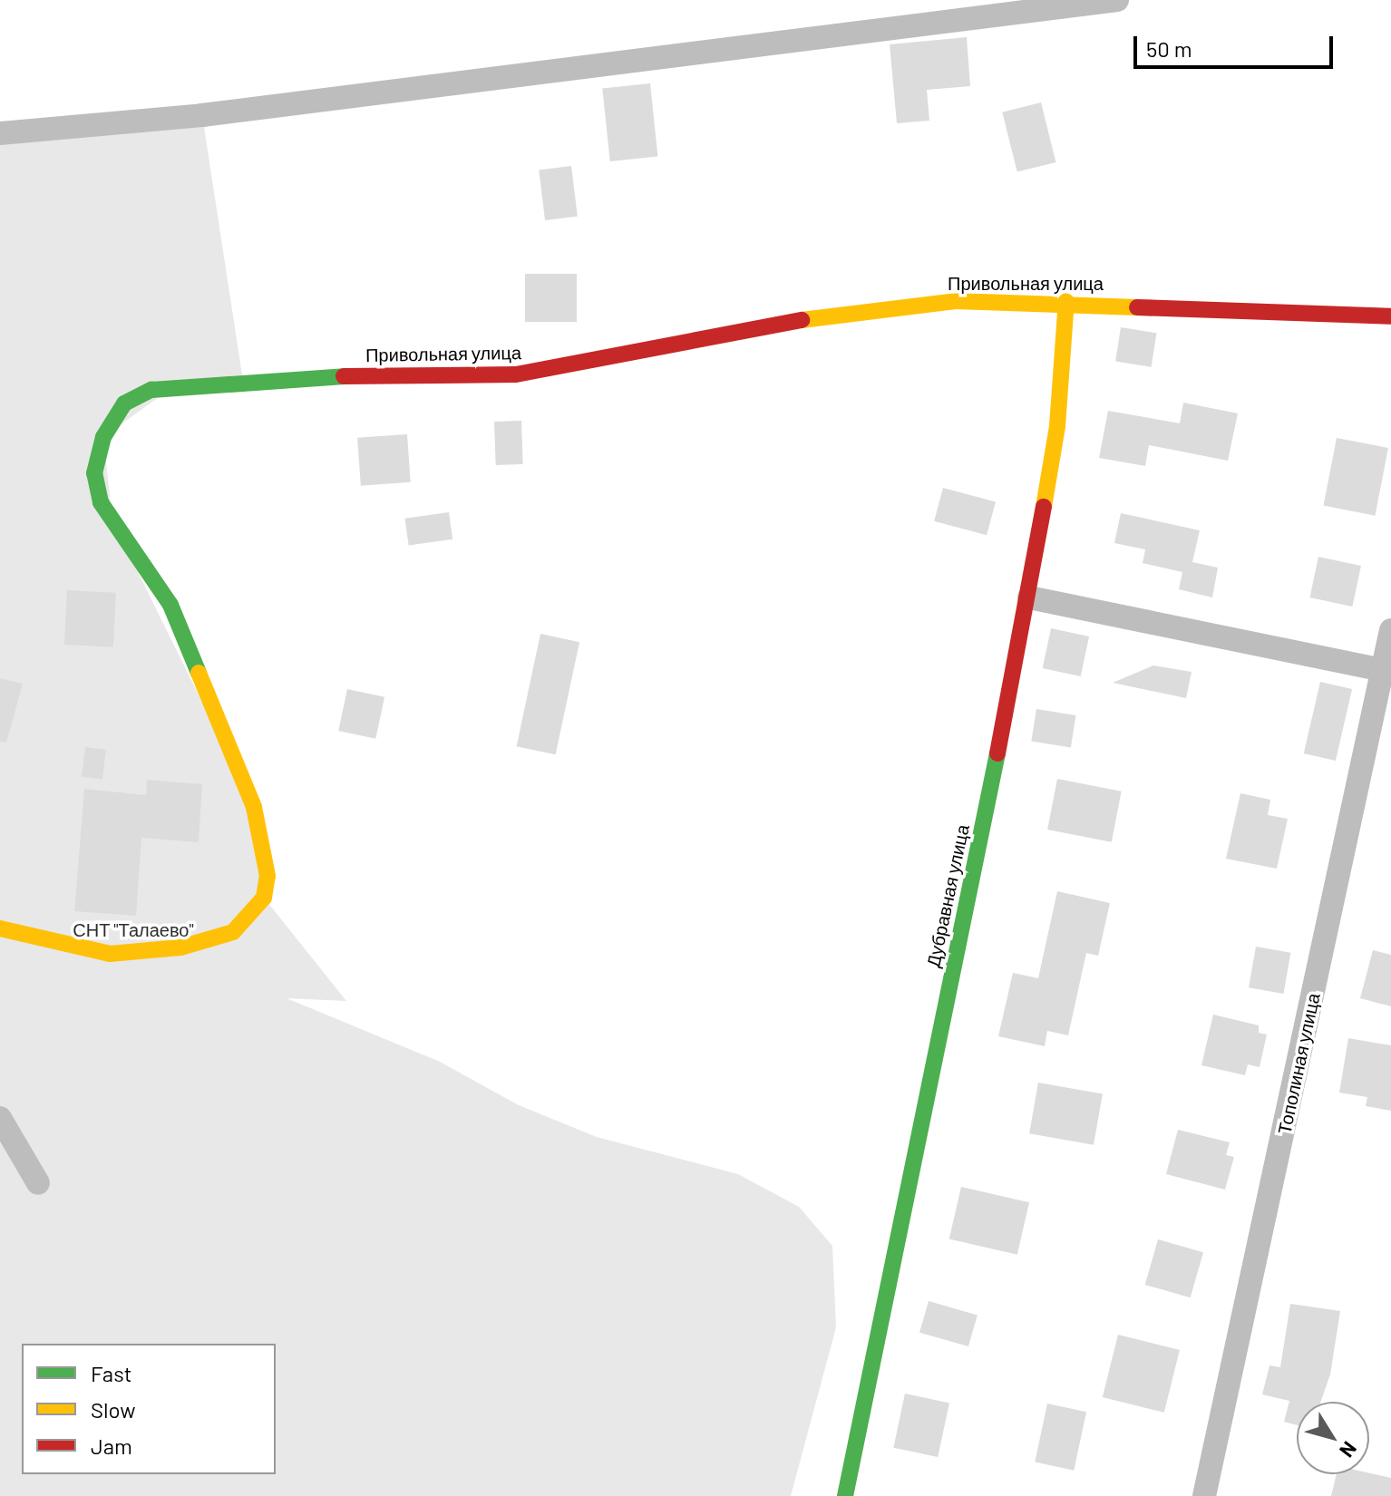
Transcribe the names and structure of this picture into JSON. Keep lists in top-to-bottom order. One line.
{"streets":{"street":["Привольная улица","Дубравная улица","Тополиная улица"]},"crossings":[["Привольная улица","Дубравная улица"]],"parks":["СНТ \"Талаево\""],"legend":["Fast","Slow","Jam"],"scale_bar":"50 m","north":"bottom right"}
